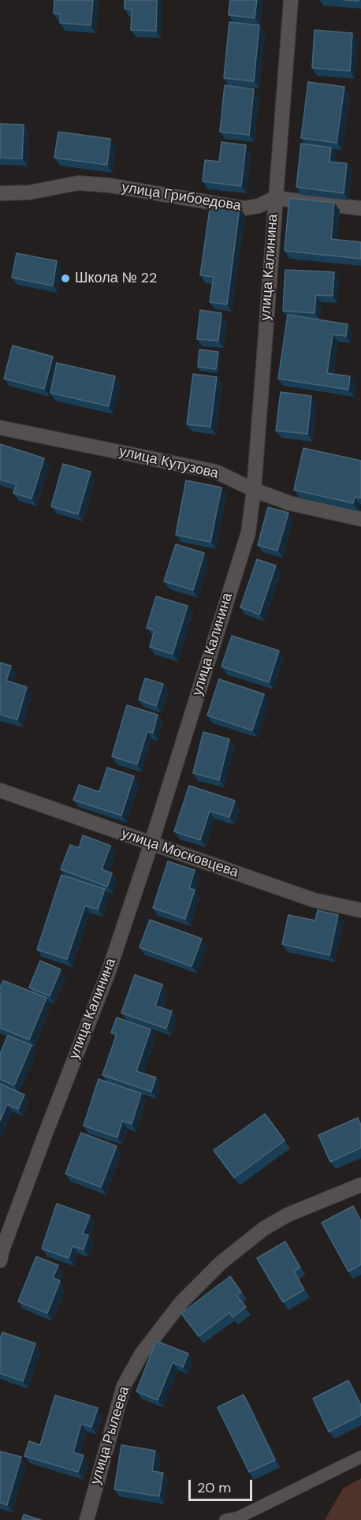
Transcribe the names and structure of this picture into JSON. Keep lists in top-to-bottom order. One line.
{"streets":{"street":["улица Грибоедова","улица Калинина","улица Кутузова","улица Московцева","улица Рылеева"]},"crossings":[["улица Грибоедова","улица Калинина"],["улица Калинина","улица Кутузова"],["улица Калинина","улица Московцева"]],"places":["Школа № 22"],"scale_bar":"20 m"}
